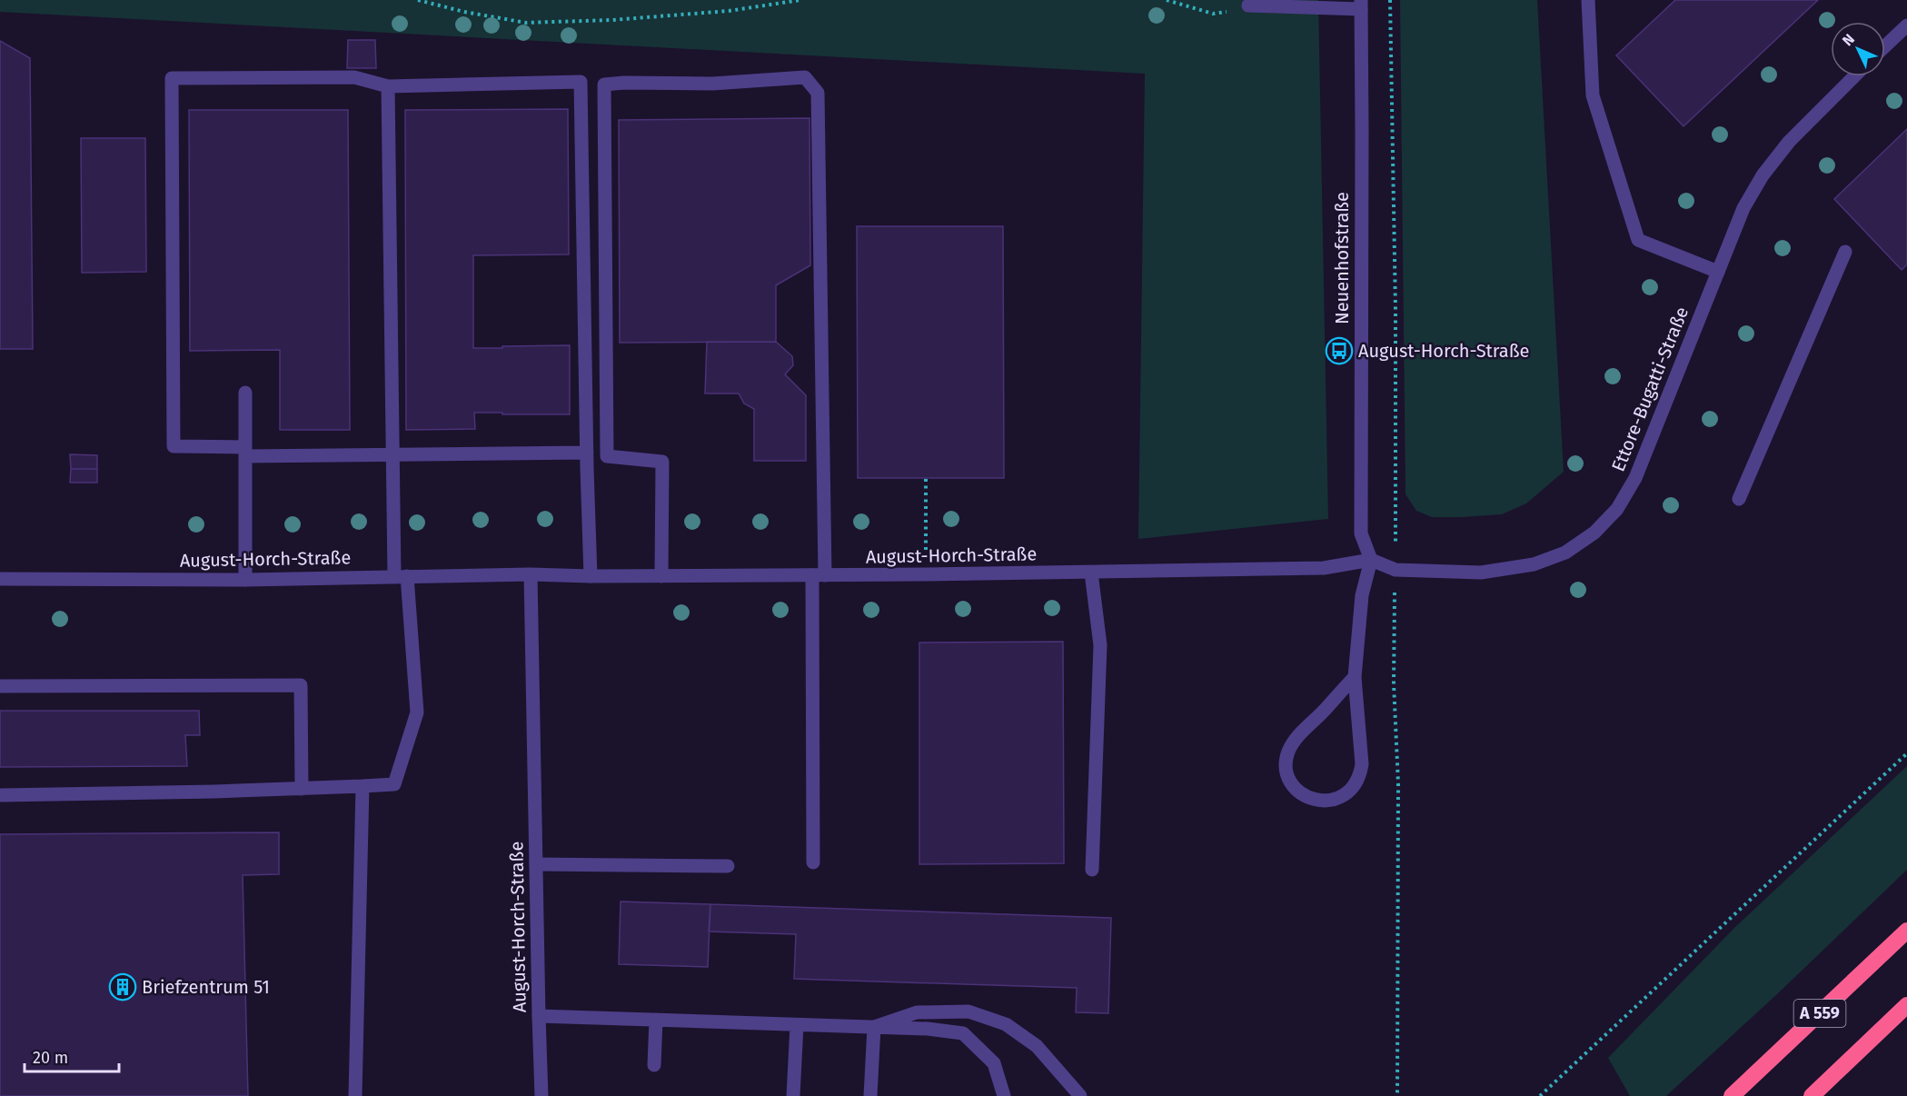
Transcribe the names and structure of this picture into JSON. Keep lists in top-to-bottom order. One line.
{"streets":{"highway":["A 559"],"street":["Neuenhofstraße","Ettore-Bugatti-Straße","August-Horch-Straße"]},"crossings":[["Neuenhofstraße","Ettore-Bugatti-Straße"],["Neuenhofstraße","August-Horch-Straße"],["Ettore-Bugatti-Straße","August-Horch-Straße"]],"places":{"bus stop":["August-Horch-Straße"],"building":["Briefzentrum 51"]},"scale_bar":"20 m","north":"top left"}
